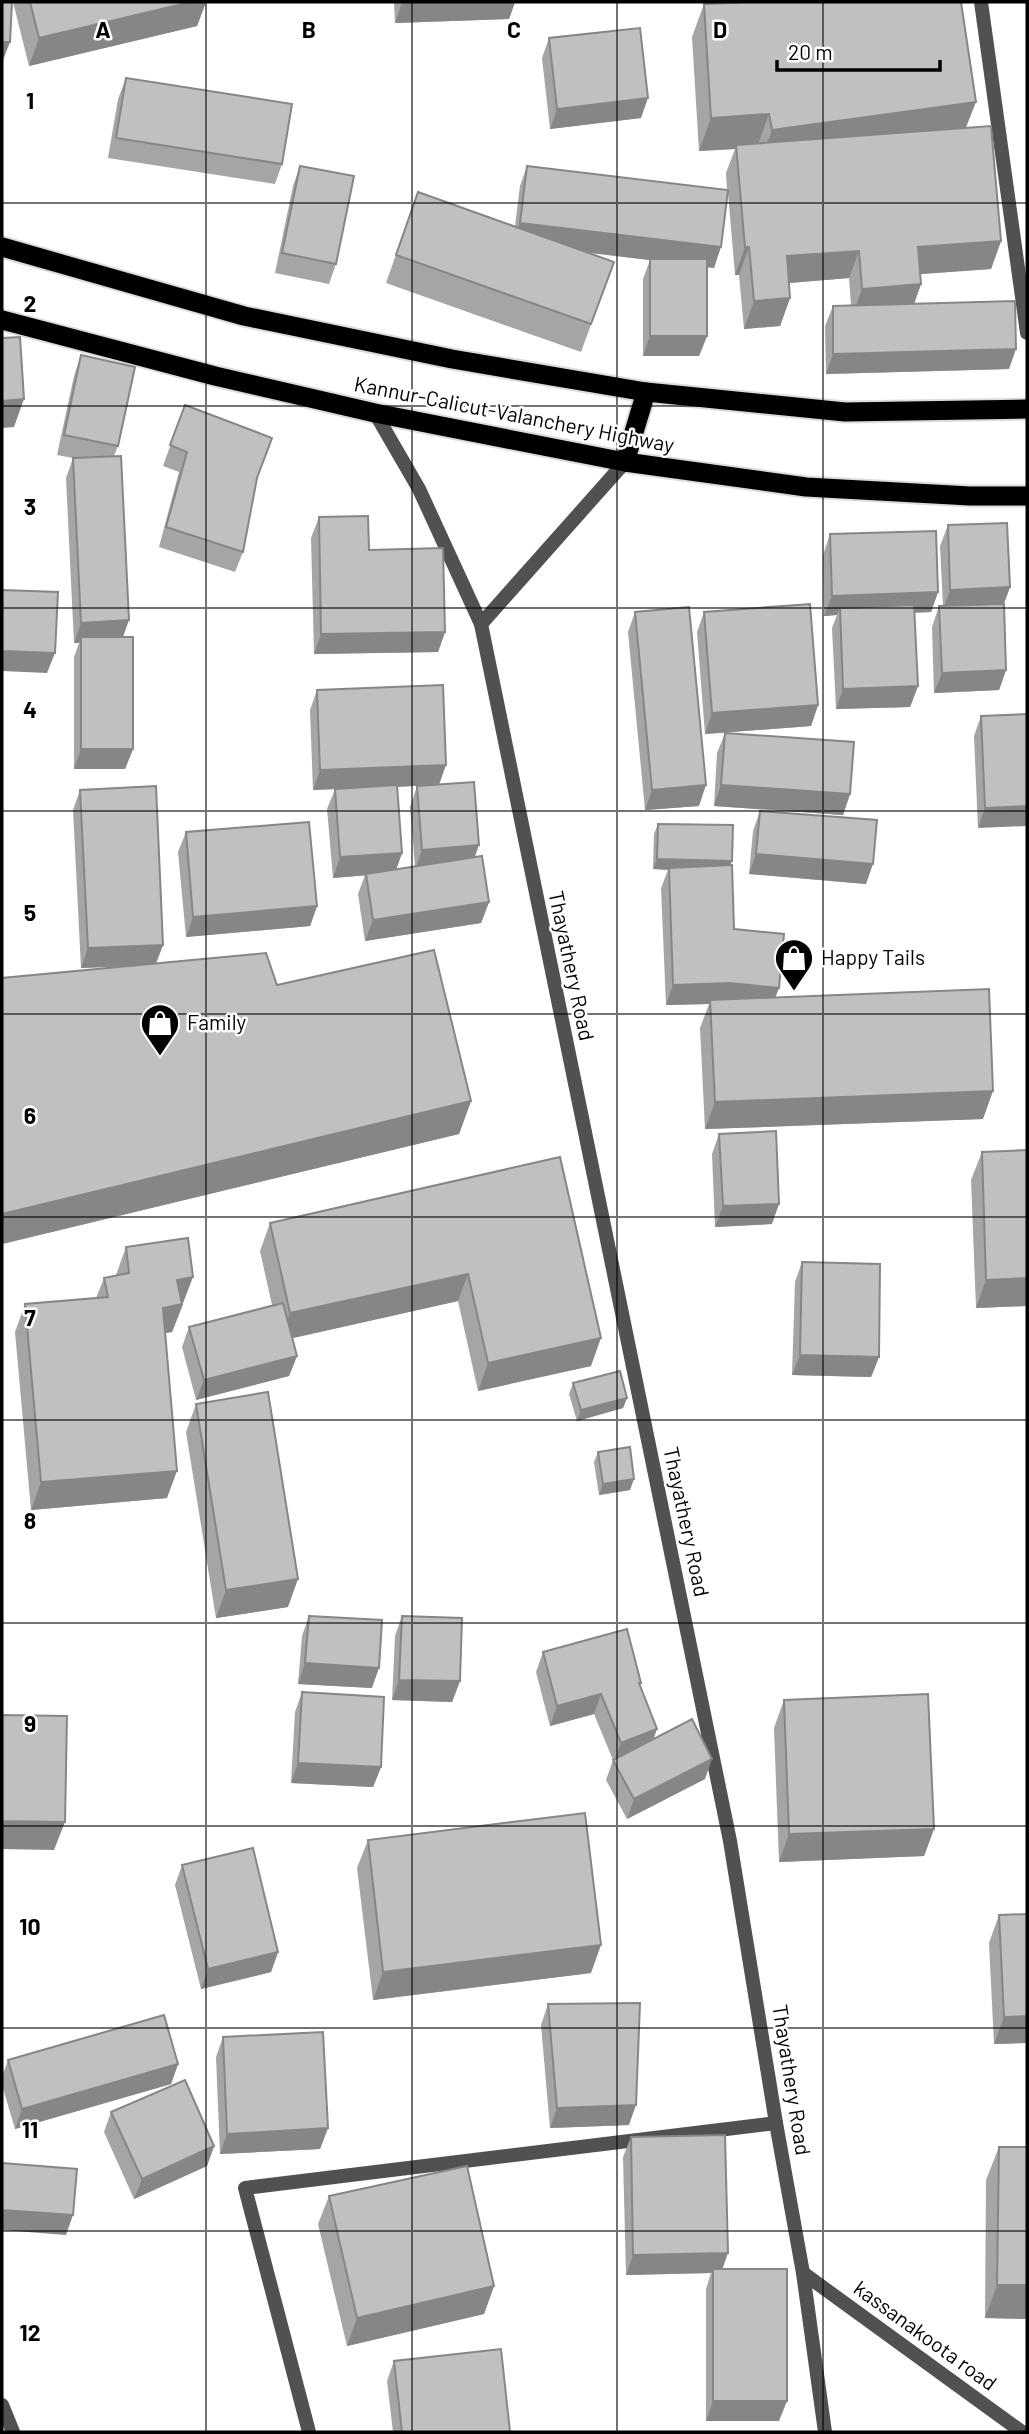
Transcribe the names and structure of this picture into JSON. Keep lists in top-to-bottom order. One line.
{"streets":{"highway":["Kannur-Calicut-Valanchery Highway"],"street":["Thayathery Road","kassanakoota road"]},"crossings":[["Kannur-Calicut-Valanchery Highway","Thayathery Road"],["Thayathery Road","kassanakoota road"]],"places":{"shop":["Happy Tails","Family"]},"scale_bar":"20 m","grid":{"columns":["A","B","C","D"],"rows":["1","2","3","4","5","6","7","8","9","10","11","12"]}}
